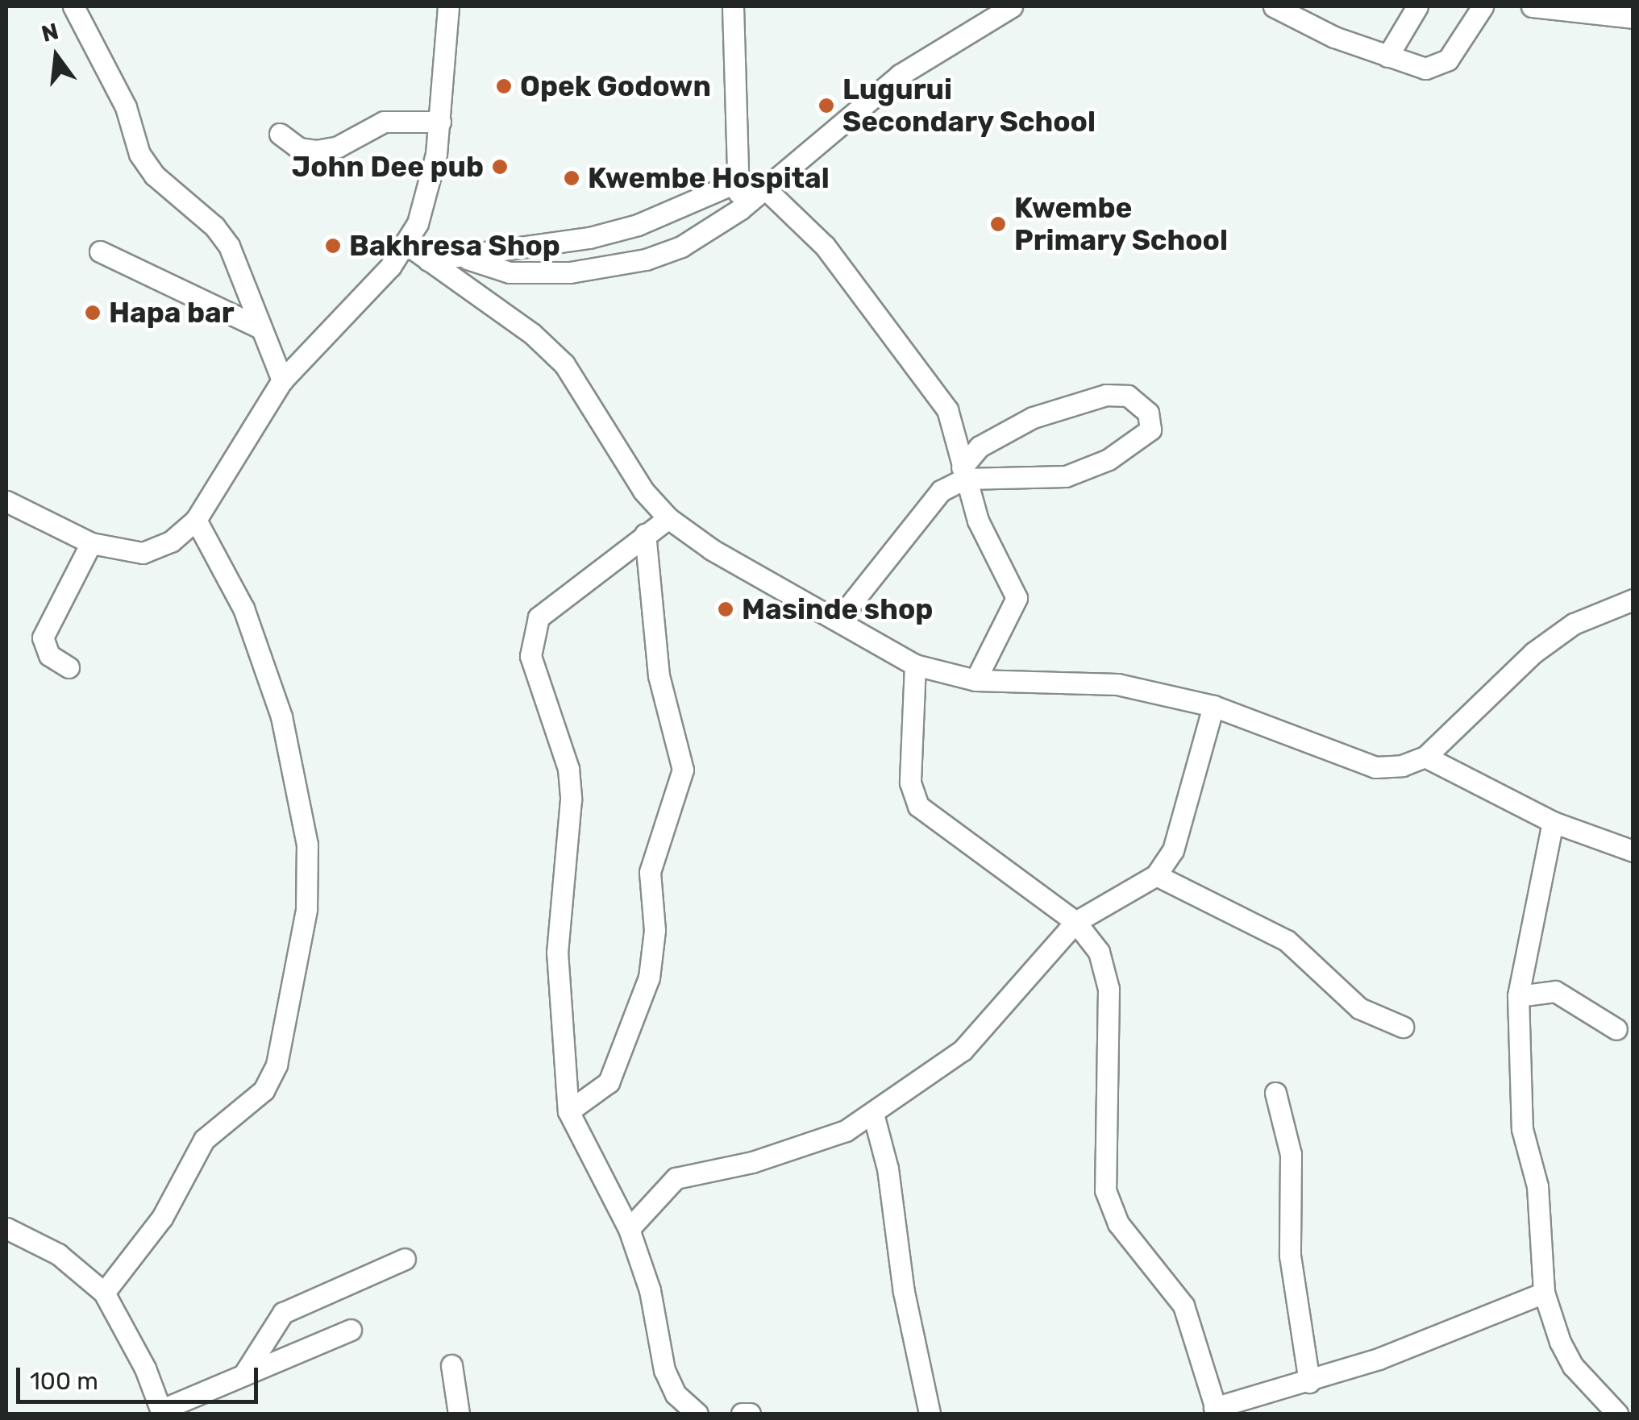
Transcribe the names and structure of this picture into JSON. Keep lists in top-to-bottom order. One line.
{"places":["Opek Godown","Lugurui Secondary School","John Dee pub","Kwembe Hospital","Kwembe Primary School","Bakhresa Shop","Hapa bar","Masinde shop"],"scale_bar":"100 m","north":"top"}
